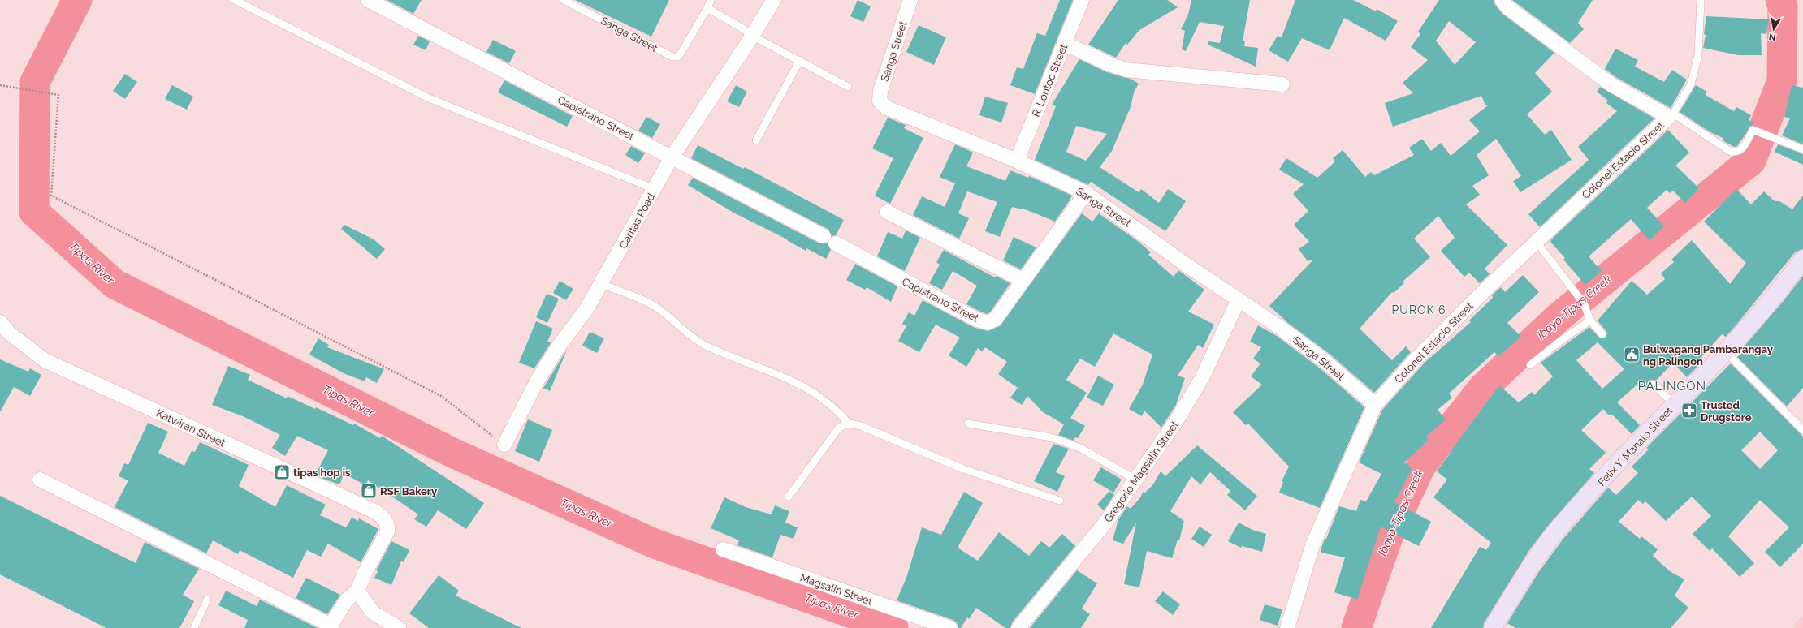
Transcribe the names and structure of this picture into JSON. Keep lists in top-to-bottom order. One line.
{"streets":{"main road":["Felix Y. Manalo Street"],"street":["Sanga Street","R. Lontoc Street","Capistrano Street","Colonel Estacio Street","Caritas Road","Katwiran Street","Gregorio Magsalin Street","Magsalin Street"]},"crossings":[["Sanga Street","R. Lontoc Street"],["Sanga Street","Capistrano Street"],["Sanga Street","Colonel Estacio Street"],["Sanga Street","Gregorio Magsalin Street"],["Capistrano Street","Caritas Road"]],"districts":["PUROK 6","PALINGON"],"water":["Tipas River","Ibayo-Tipas Creek"],"places":{"public building":["Bulwagang Pambarangay ng Palingon"],"pharmacy":["Trusted Drugstore"],"shop":["tipas hop is","RSF Bakery"]},"north":"bottom"}
